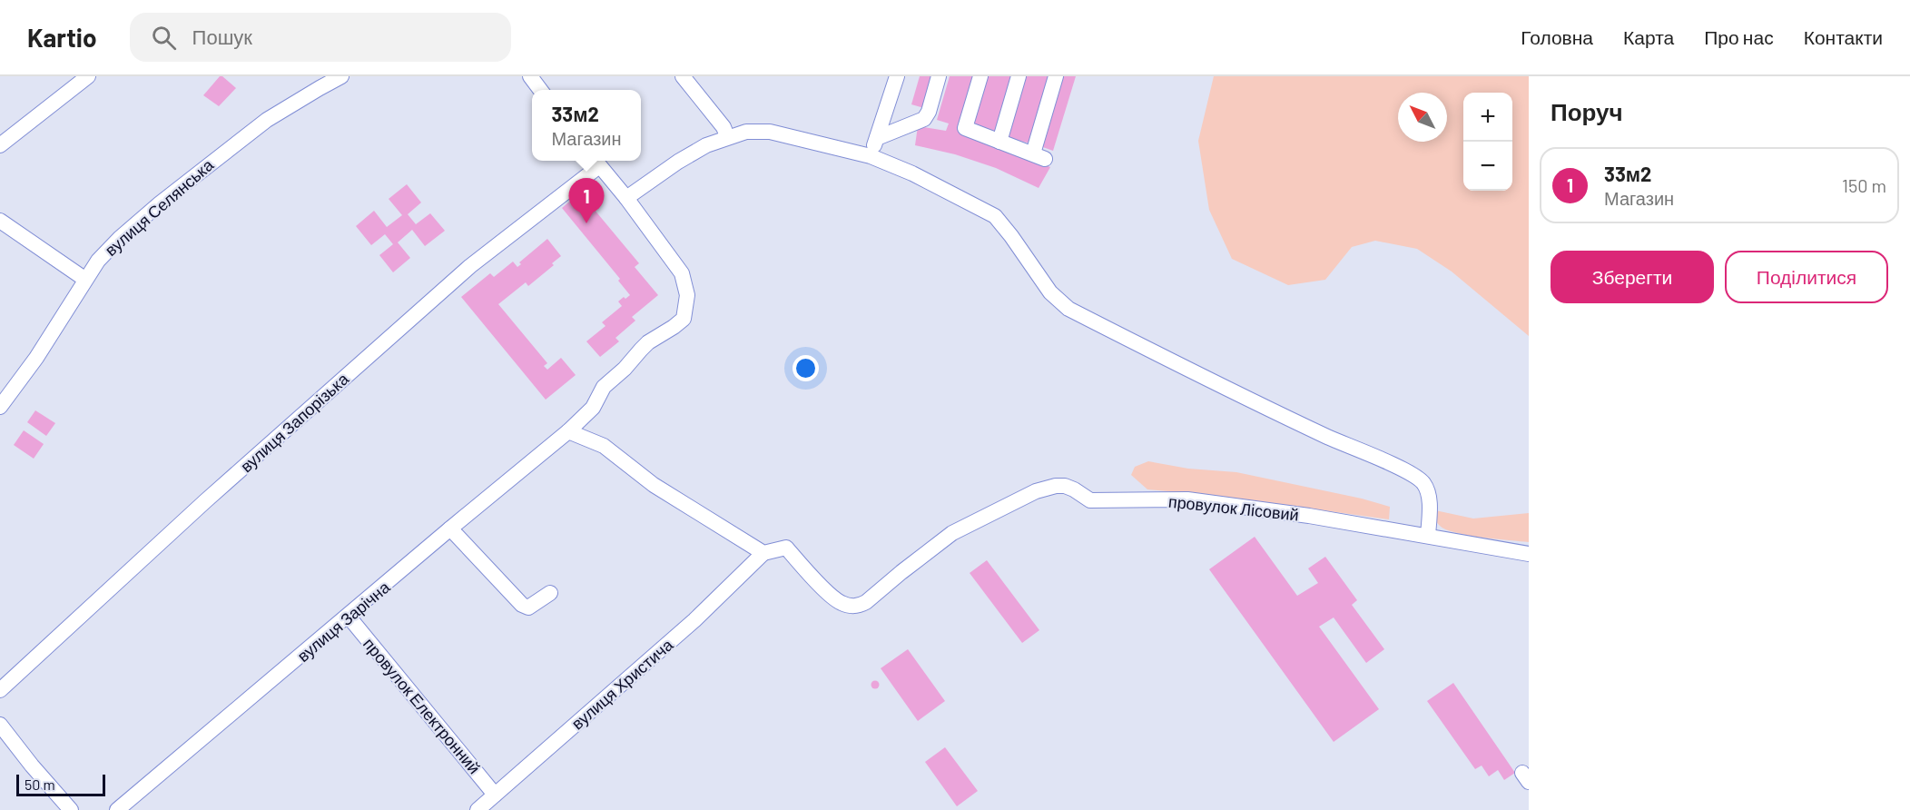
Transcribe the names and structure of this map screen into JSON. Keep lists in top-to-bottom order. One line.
{"streets":{"street":["вулиця Селянська","вулиця Запорізька","провулок Лісовий","вулиця Зарічна","вулиця Христича","провулок Електронний"]},"crossings":[["вулиця Запорізька","вулиця Зарічна"],["провулок Лісовий","вулиця Христича"],["вулиця Зарічна","провулок Електронний"],["вулиця Христича","провулок Електронний"]],"scale_bar":"50 m","north":"top left","page":{"header":"Kartio","search":"Пошук","nav":["Головна","Карта","Про нас","Контакти"],"heading":"Поруч","popup":["33м2","Магазин"],"map_buttons":["+","−"],"list":[{"mark":"1","name":"33м2","note":"Магазин","value":"150 m"}],"pins":"1","buttons":["Зберегти","Поділитися"],"scale":"50 m"}}
